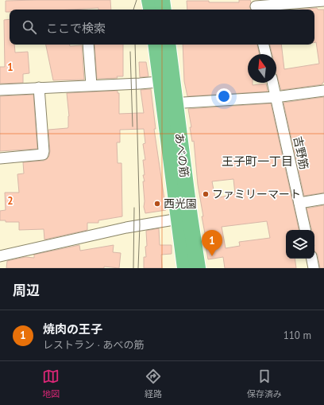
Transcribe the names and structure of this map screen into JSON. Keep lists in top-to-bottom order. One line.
{"streets":{"main road":["あべの筋"],"street":["吉野筋"]},"districts":["王子町一丁目"],"places":["ファミリーマート","西光園"],"north":"top","page":{"search":"ここで検索","pins":"1","heading":"周辺","list":[{"mark":"1","name":"焼肉の王子","note":"レストラン · あべの筋","value":"110 m"}],"nav":["地図","経路","保存済み"]},"grid":{"rows":["1","2"]}}
